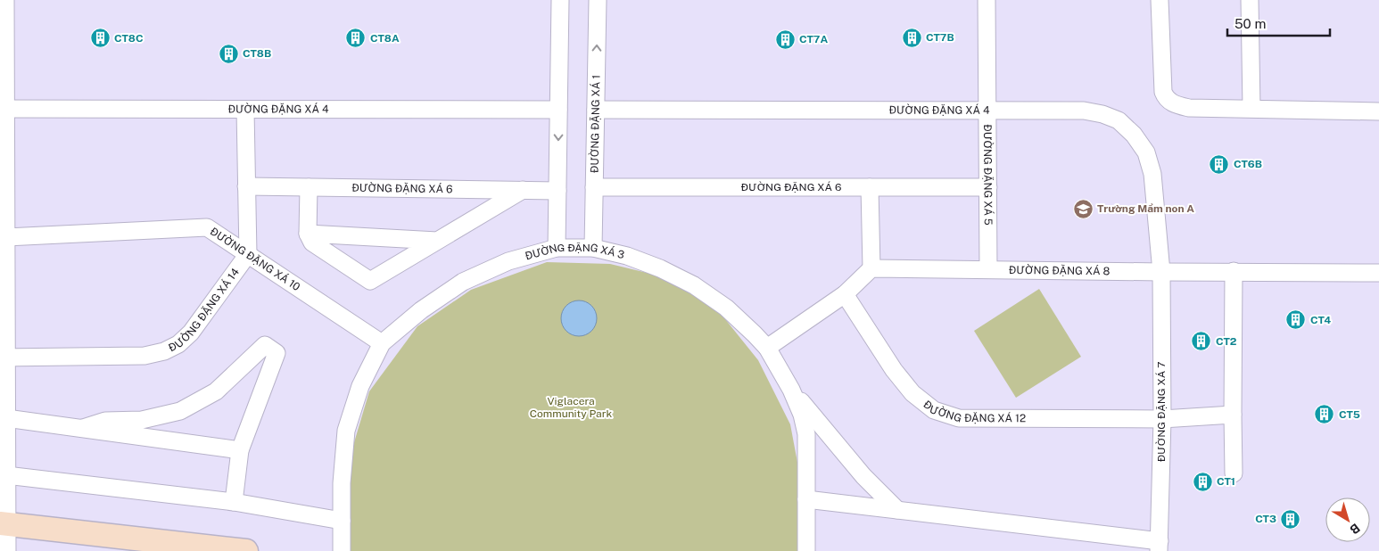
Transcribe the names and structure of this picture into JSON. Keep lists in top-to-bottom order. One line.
{"streets":{"street":["ĐƯỜNG ĐẶNG XÁ 4","ĐƯỜNG ĐẶNG XÁ 1","ĐƯỜNG ĐẶNG XÁ 5","ĐƯỜNG ĐẶNG XÁ 6","ĐƯỜNG ĐẶNG XÁ 3","ĐƯỜNG ĐẶNG XÁ 10","ĐƯỜNG ĐẶNG XÁ 8","ĐƯỜNG ĐẶNG XÁ 14","ĐƯỜNG ĐẶNG XÁ 12","ĐƯỜNG ĐẶNG XÁ 7"]},"crossings":[["ĐƯỜNG ĐẶNG XÁ 4","ĐƯỜNG ĐẶNG XÁ 1"],["ĐƯỜNG ĐẶNG XÁ 4","ĐƯỜNG ĐẶNG XÁ 5"],["ĐƯỜNG ĐẶNG XÁ 4","ĐƯỜNG ĐẶNG XÁ 8"],["ĐƯỜNG ĐẶNG XÁ 4","ĐƯỜNG ĐẶNG XÁ 7"],["ĐƯỜNG ĐẶNG XÁ 1","ĐƯỜNG ĐẶNG XÁ 6"],["ĐƯỜNG ĐẶNG XÁ 1","ĐƯỜNG ĐẶNG XÁ 3"],["ĐƯỜNG ĐẶNG XÁ 5","ĐƯỜNG ĐẶNG XÁ 6"],["ĐƯỜNG ĐẶNG XÁ 5","ĐƯỜNG ĐẶNG XÁ 8"],["ĐƯỜNG ĐẶNG XÁ 3","ĐƯỜNG ĐẶNG XÁ 10"],["ĐƯỜNG ĐẶNG XÁ 10","ĐƯỜNG ĐẶNG XÁ 14"],["ĐƯỜNG ĐẶNG XÁ 8","ĐƯỜNG ĐẶNG XÁ 7"],["ĐƯỜNG ĐẶNG XÁ 12","ĐƯỜNG ĐẶNG XÁ 7"]],"parks":["Viglacera Community Park"],"places":{"building":["CT7B","CT8C","CT8A","CT7A","CT8B","CT6B","CT4","CT2","CT5","CT1","CT3"],"school or university":["Trường Mầm non A"]},"scale_bar":"50 m","north":"bottom right"}
